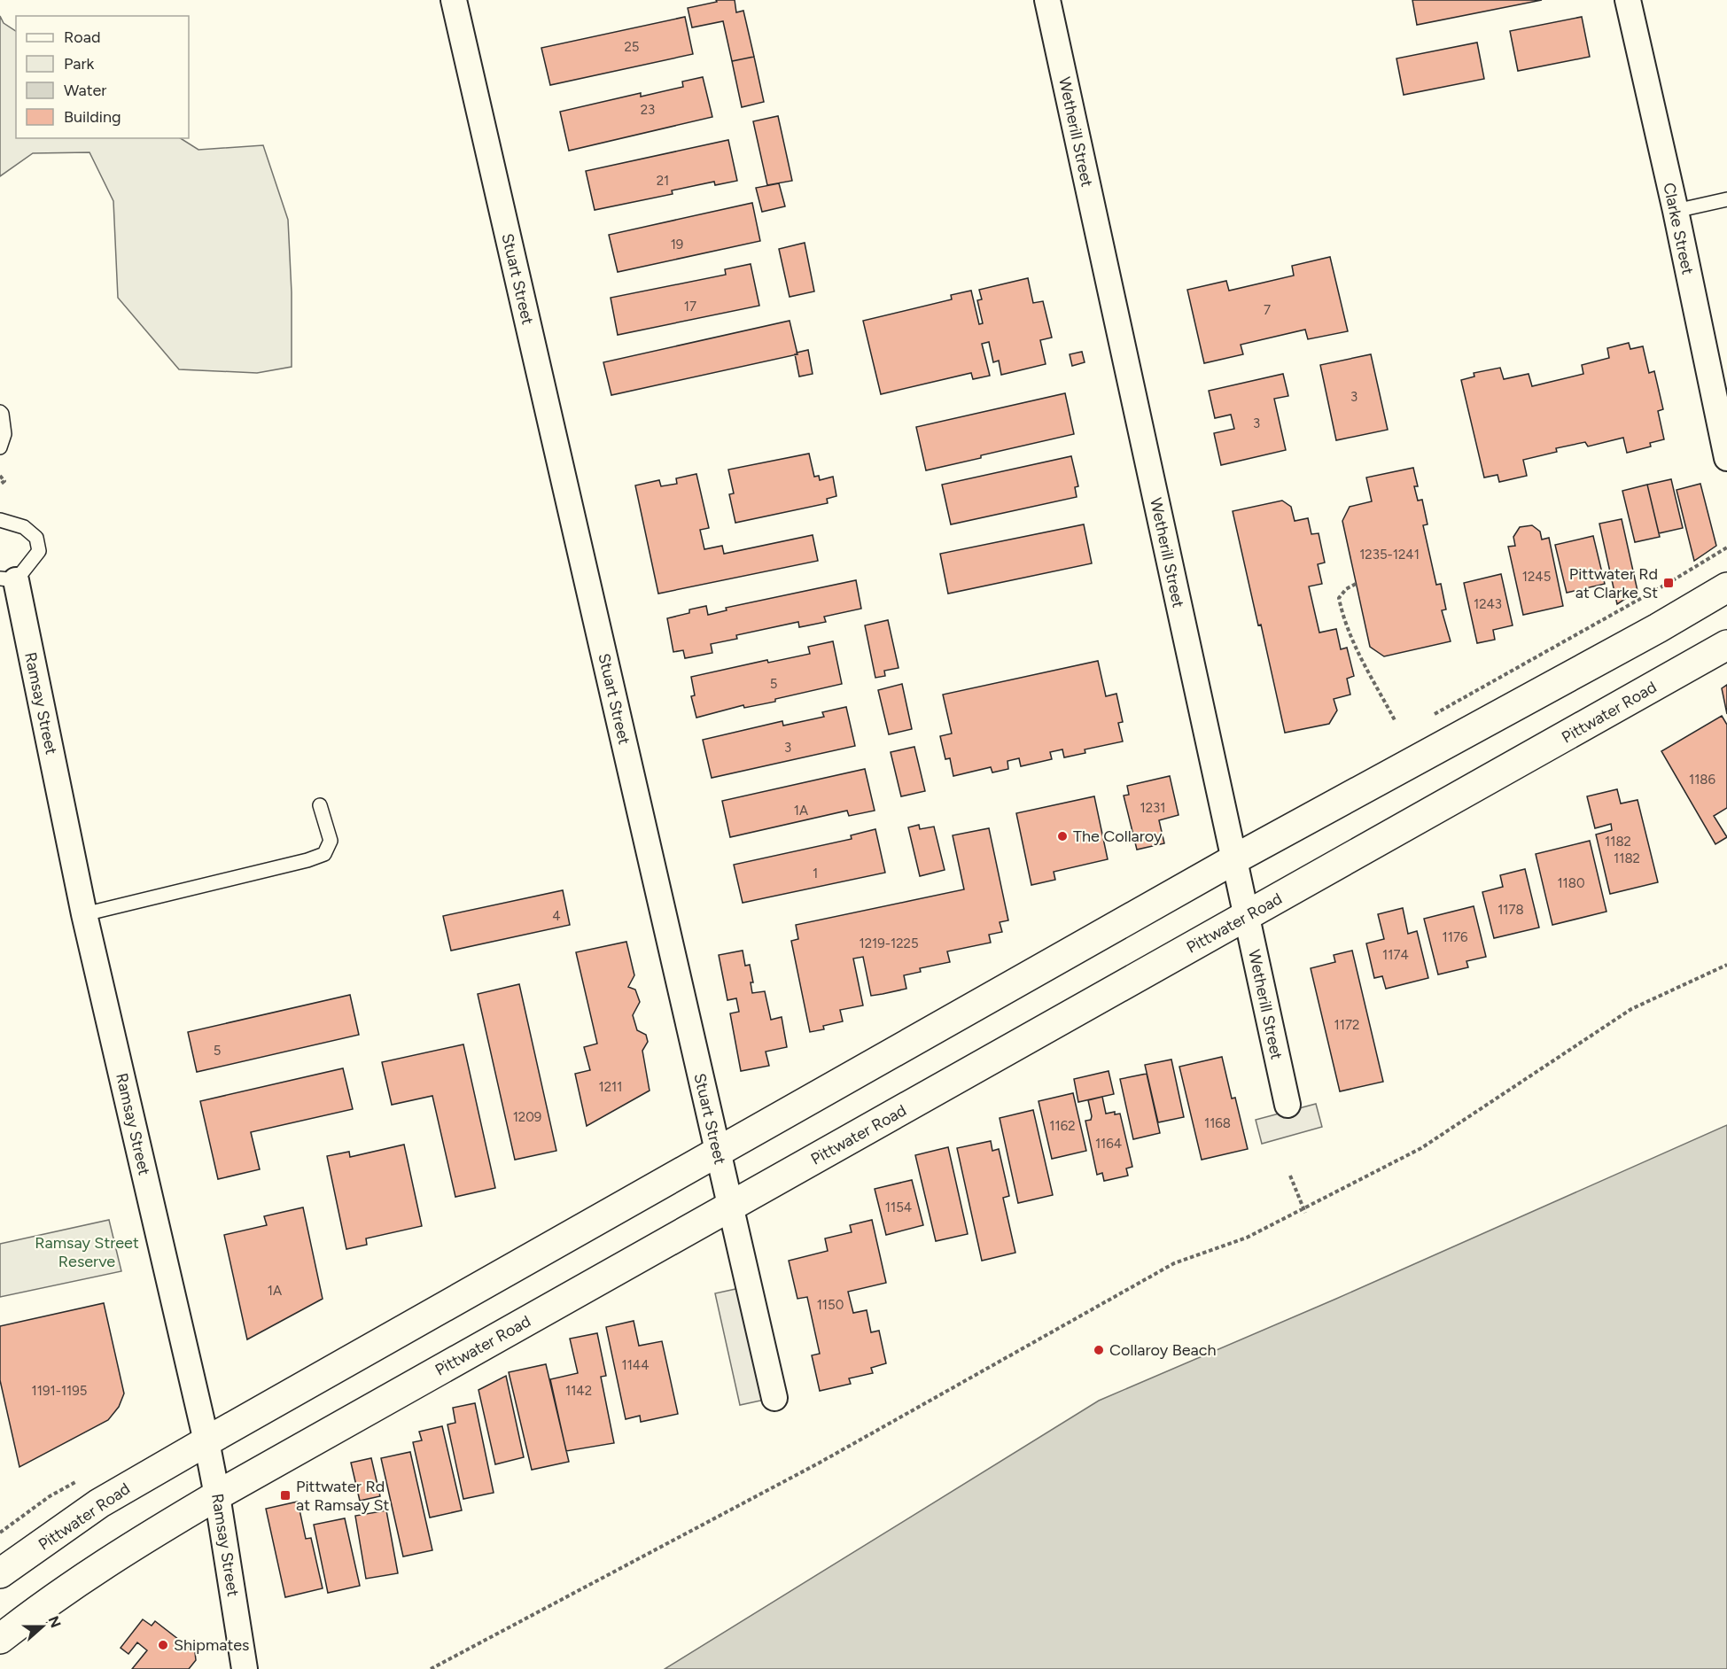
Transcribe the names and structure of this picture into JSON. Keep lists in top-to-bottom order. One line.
{"streets":{"highway":["Pittwater Road"],"street":["Wetherill Street","Clarke Street","Stuart Street","Ramsay Street"]},"crossings":[["Wetherill Street","Pittwater Road"],["Stuart Street","Pittwater Road"],["Ramsay Street","Pittwater Road"]],"parks":["Ramsay Street Reserve"],"places":{"transit":["Pittwater Rd at Clarke St","Pittwater Rd at Ramsay St"],"other":["The Collaroy","Collaroy Beach","Shipmates"]},"house_numbers":["25","23","21","19","17","7","3","3","1235-1241","1245","1243","5","3","1186","1231","1A","1182","1182","1","1180","1178","4","1176","1219-1225","1174","1172","5","1211","1209","1168","1162","1164","1154","1A","1150","1144","1191-1195","1142"],"legend":["Road","Park","Water","Building"],"north":"right"}
